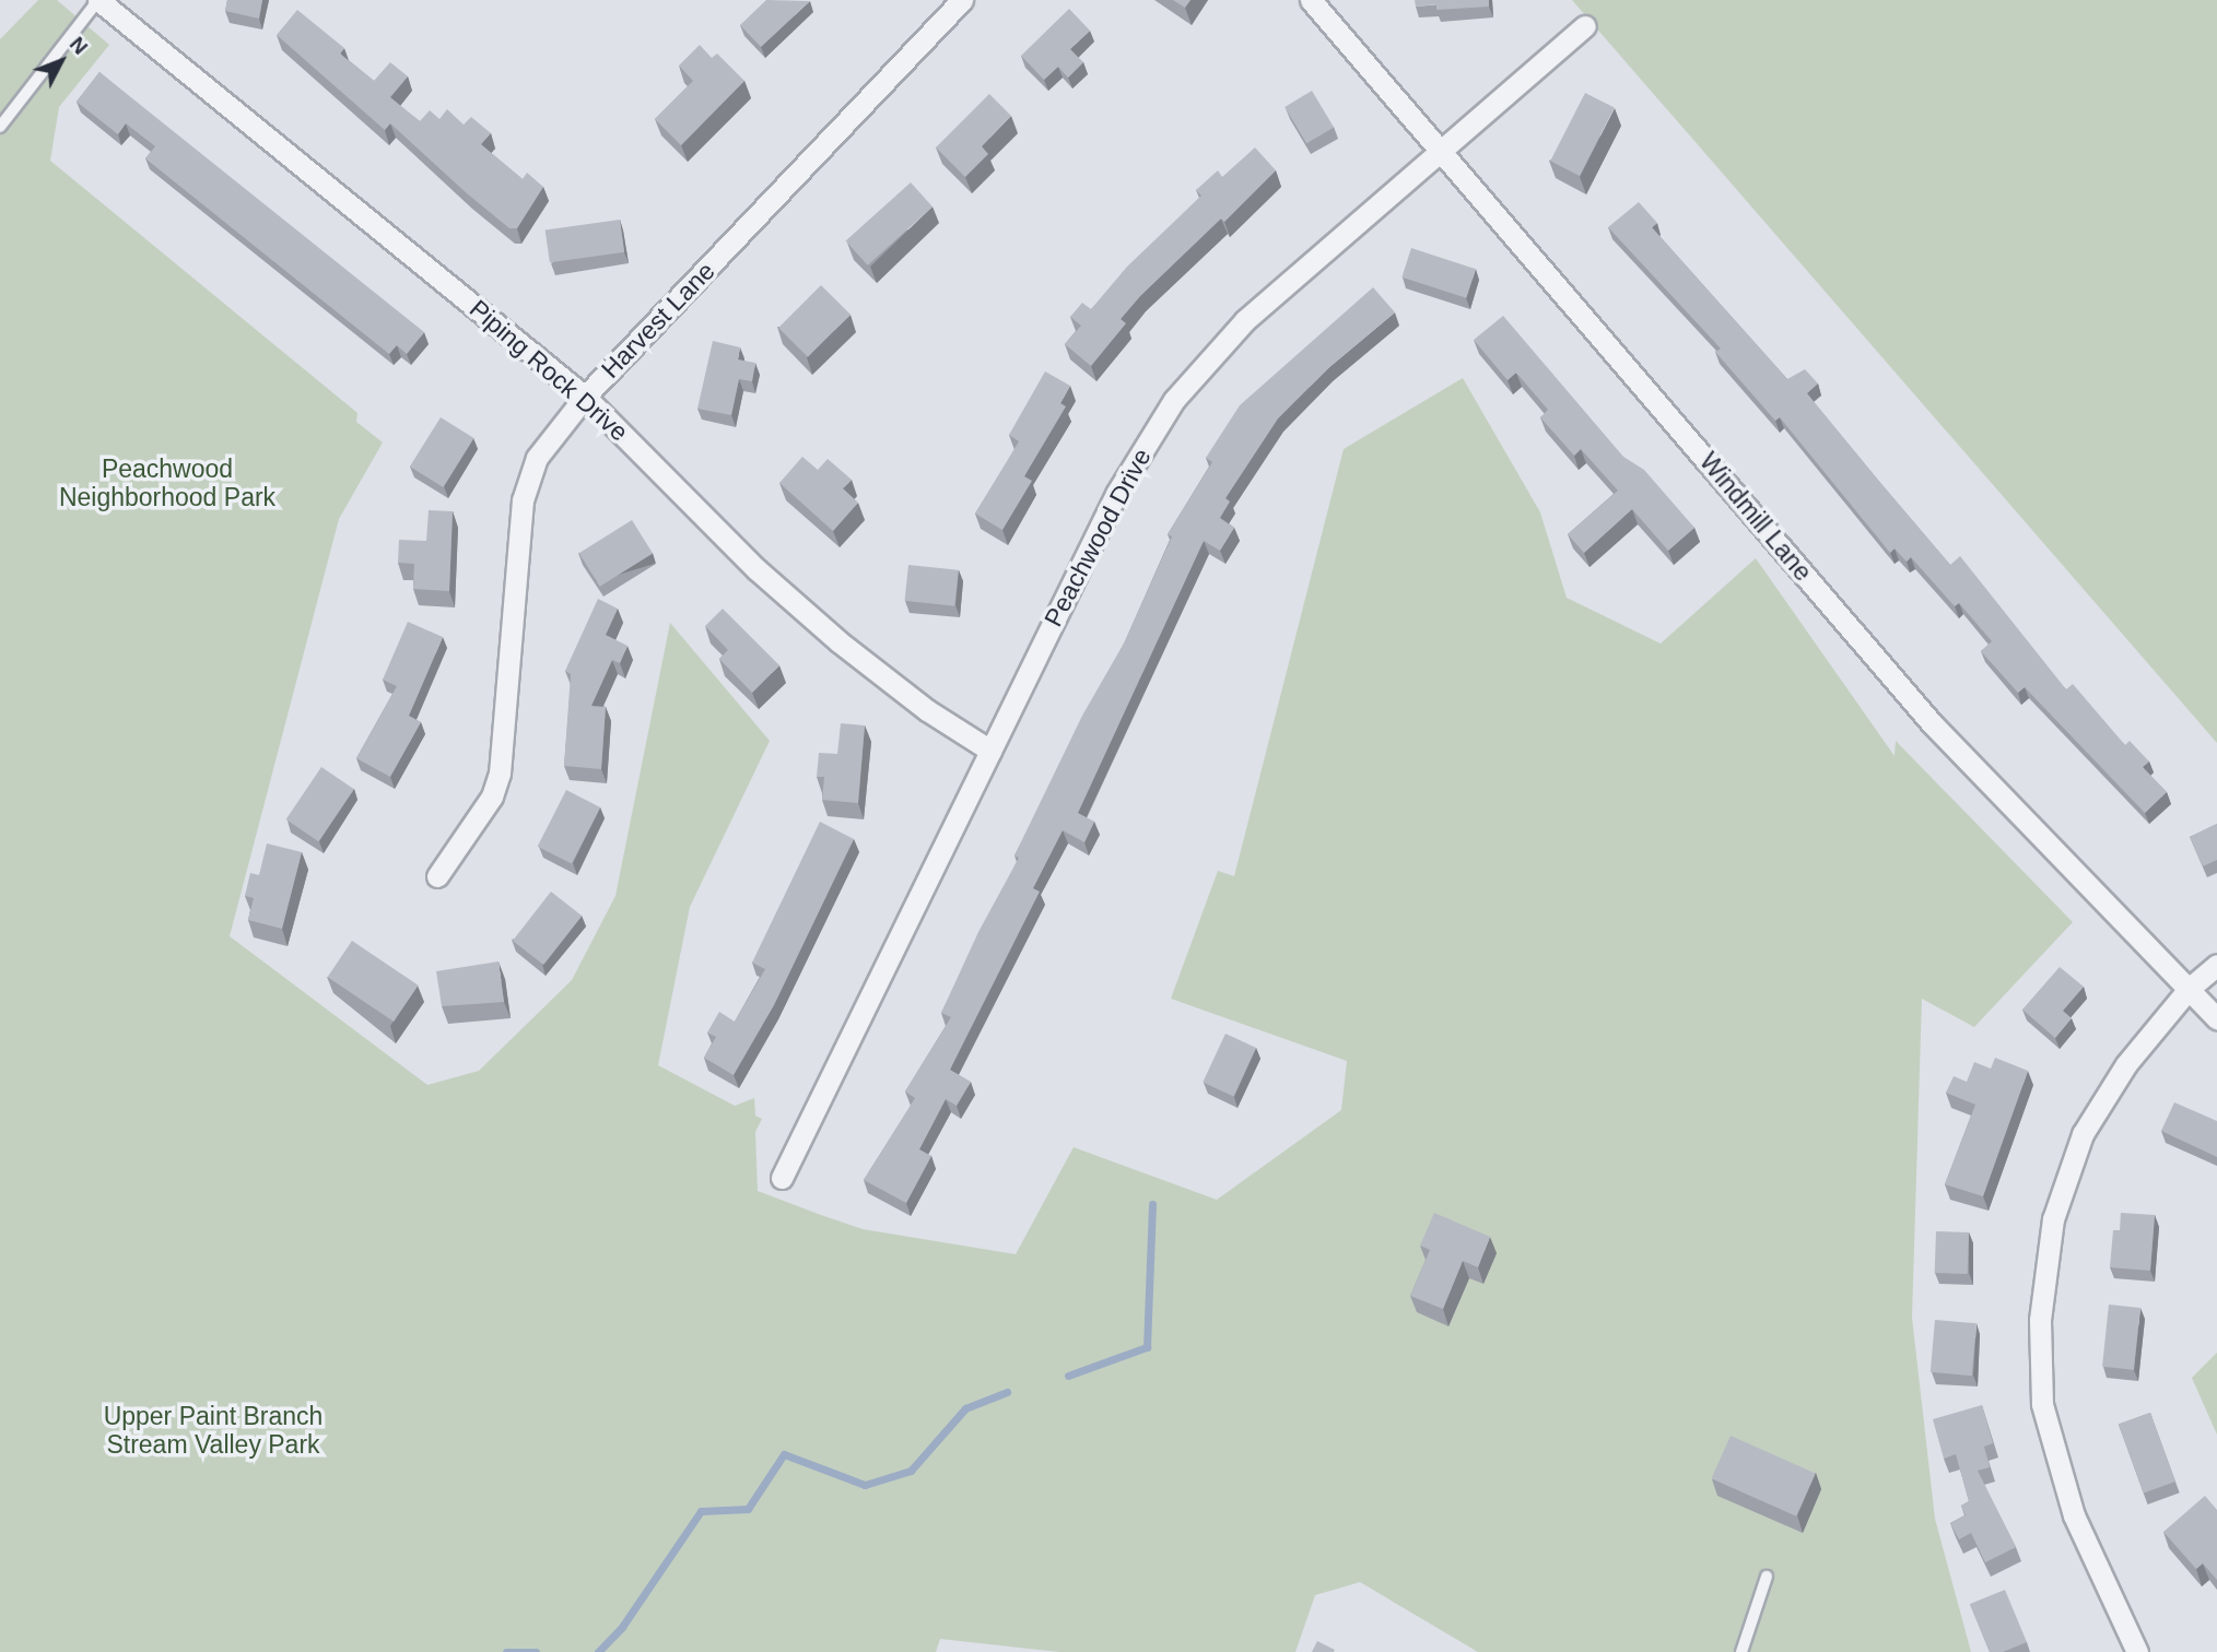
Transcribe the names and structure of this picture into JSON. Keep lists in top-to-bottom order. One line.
{"streets":{"street":["Harvest Lane","Piping Rock Drive","Windmill Lane","Peachwood Drive"]},"crossings":[["Harvest Lane","Piping Rock Drive"],["Piping Rock Drive","Peachwood Drive"],["Windmill Lane","Peachwood Drive"]],"parks":["Peachwood Neighborhood Park","Upper Paint Branch Stream Valley Park"],"north":"top right"}
